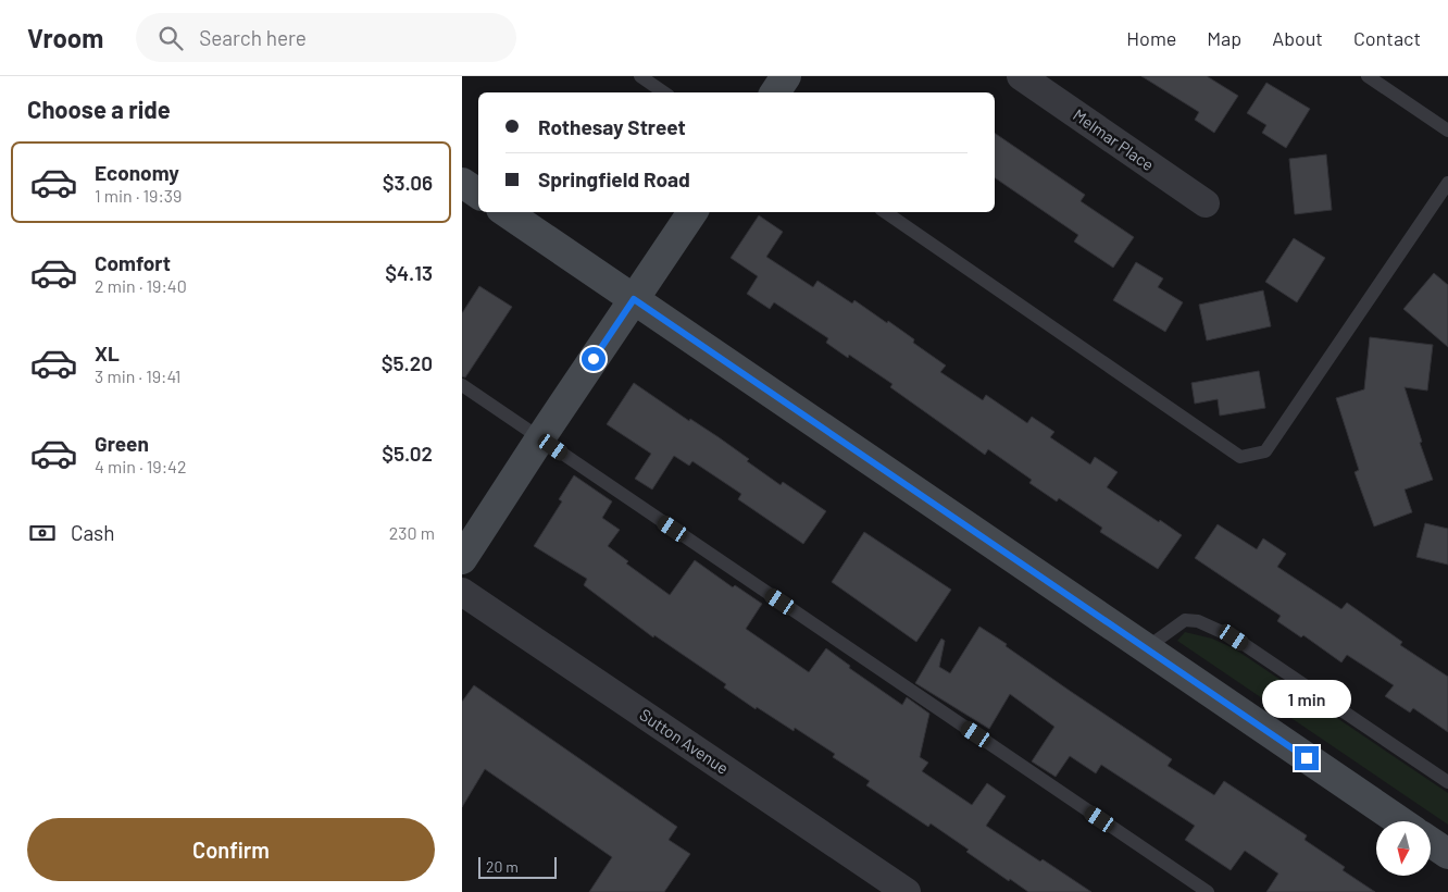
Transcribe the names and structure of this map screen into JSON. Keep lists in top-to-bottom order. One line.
{"streets":{"street":["Melmar Place","Sutton Avenue"]},"scale_bar":"20 m","north":"bottom","page":{"header":"Vroom","search":"Search here","nav":["Home","Map","About","Contact"],"heading":"Choose a ride","banner":["Rothesay Street","Springfield Road"],"list":[{"name":"Economy","note":"1 min · 19:39","value":"$3.06"},{"name":"Comfort","note":"2 min · 19:40","value":"$4.13"},{"name":"XL","note":"3 min · 19:41","value":"$5.20"},{"name":"Green","note":"4 min · 19:42","value":"$5.02"}],"pay":["Cash","230 m"],"bubble":"1 min","buttons":"Confirm","scale":"20 m"}}
